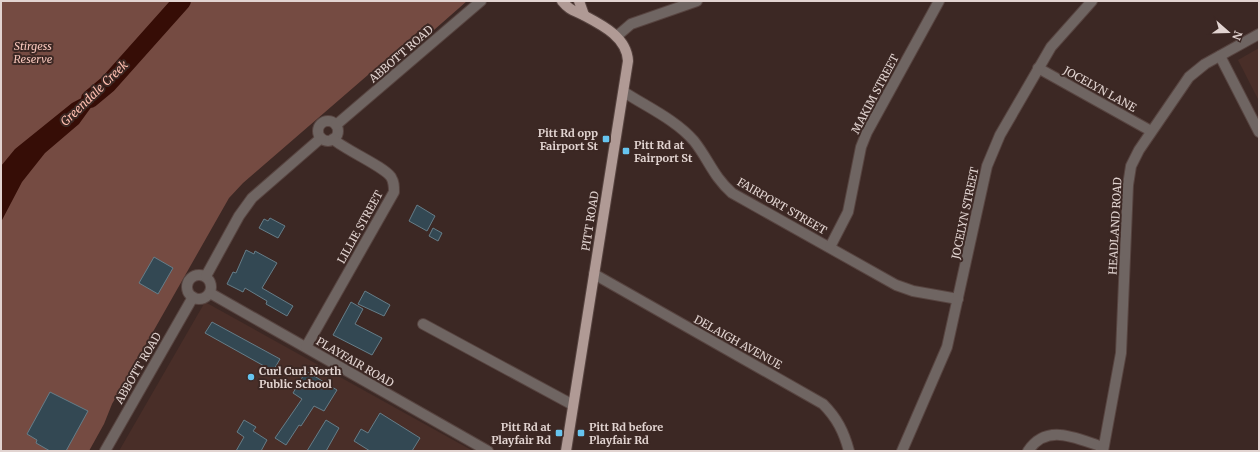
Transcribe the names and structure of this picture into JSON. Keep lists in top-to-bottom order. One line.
{"streets":{"main road":["PITT ROAD"],"street":["ABBOTT ROAD","JOCELYN LANE","MAKIM STREET","FAIRPORT STREET","JOCELYN STREET","HEADLAND ROAD","LILLIE STREET","DELAIGH AVENUE","PLAYFAIR ROAD"]},"crossings":[["ABBOTT ROAD","LILLIE STREET"],["ABBOTT ROAD","PLAYFAIR ROAD"],["JOCELYN LANE","JOCELYN STREET"],["JOCELYN LANE","HEADLAND ROAD"],["MAKIM STREET","FAIRPORT STREET"],["FAIRPORT STREET","JOCELYN STREET"],["FAIRPORT STREET","PITT ROAD"],["PITT ROAD","DELAIGH AVENUE"],["LILLIE STREET","PLAYFAIR ROAD"]],"water":["Greendale Creek"],"parks":["Stirgess Reserve"],"places":{"transit":["Pitt Rd opp Fairport St","Pitt Rd at Fairport St","Pitt Rd at Playfair Rd","Pitt Rd before Playfair Rd"],"other":["Curl Curl North Public School"]},"north":"right"}
